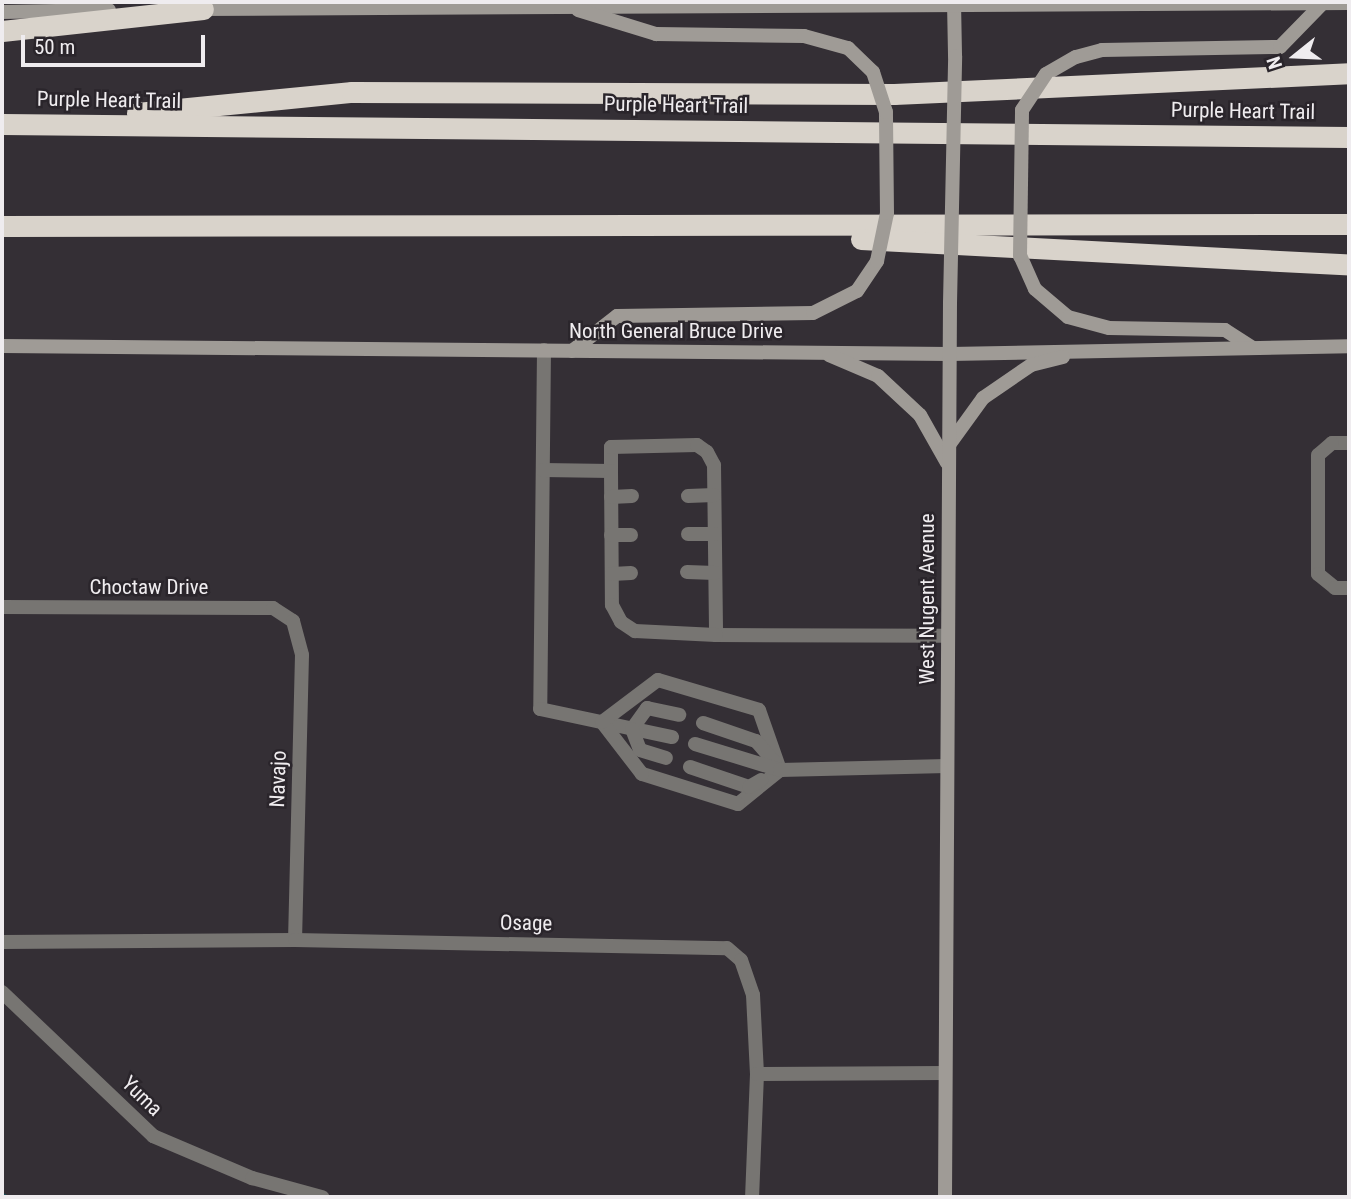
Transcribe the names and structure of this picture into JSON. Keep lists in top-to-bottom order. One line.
{"streets":{"highway":["Purple Heart Trail"],"main road":["North General Bruce Drive","West Nugent Avenue"],"street":["Choctaw Drive","Navajo","Osage","Yuma"]},"crossings":[["North General Bruce Drive","West Nugent Avenue"],["Choctaw Drive","Navajo"],["Navajo","Osage"]],"scale_bar":"50 m","north":"left"}
